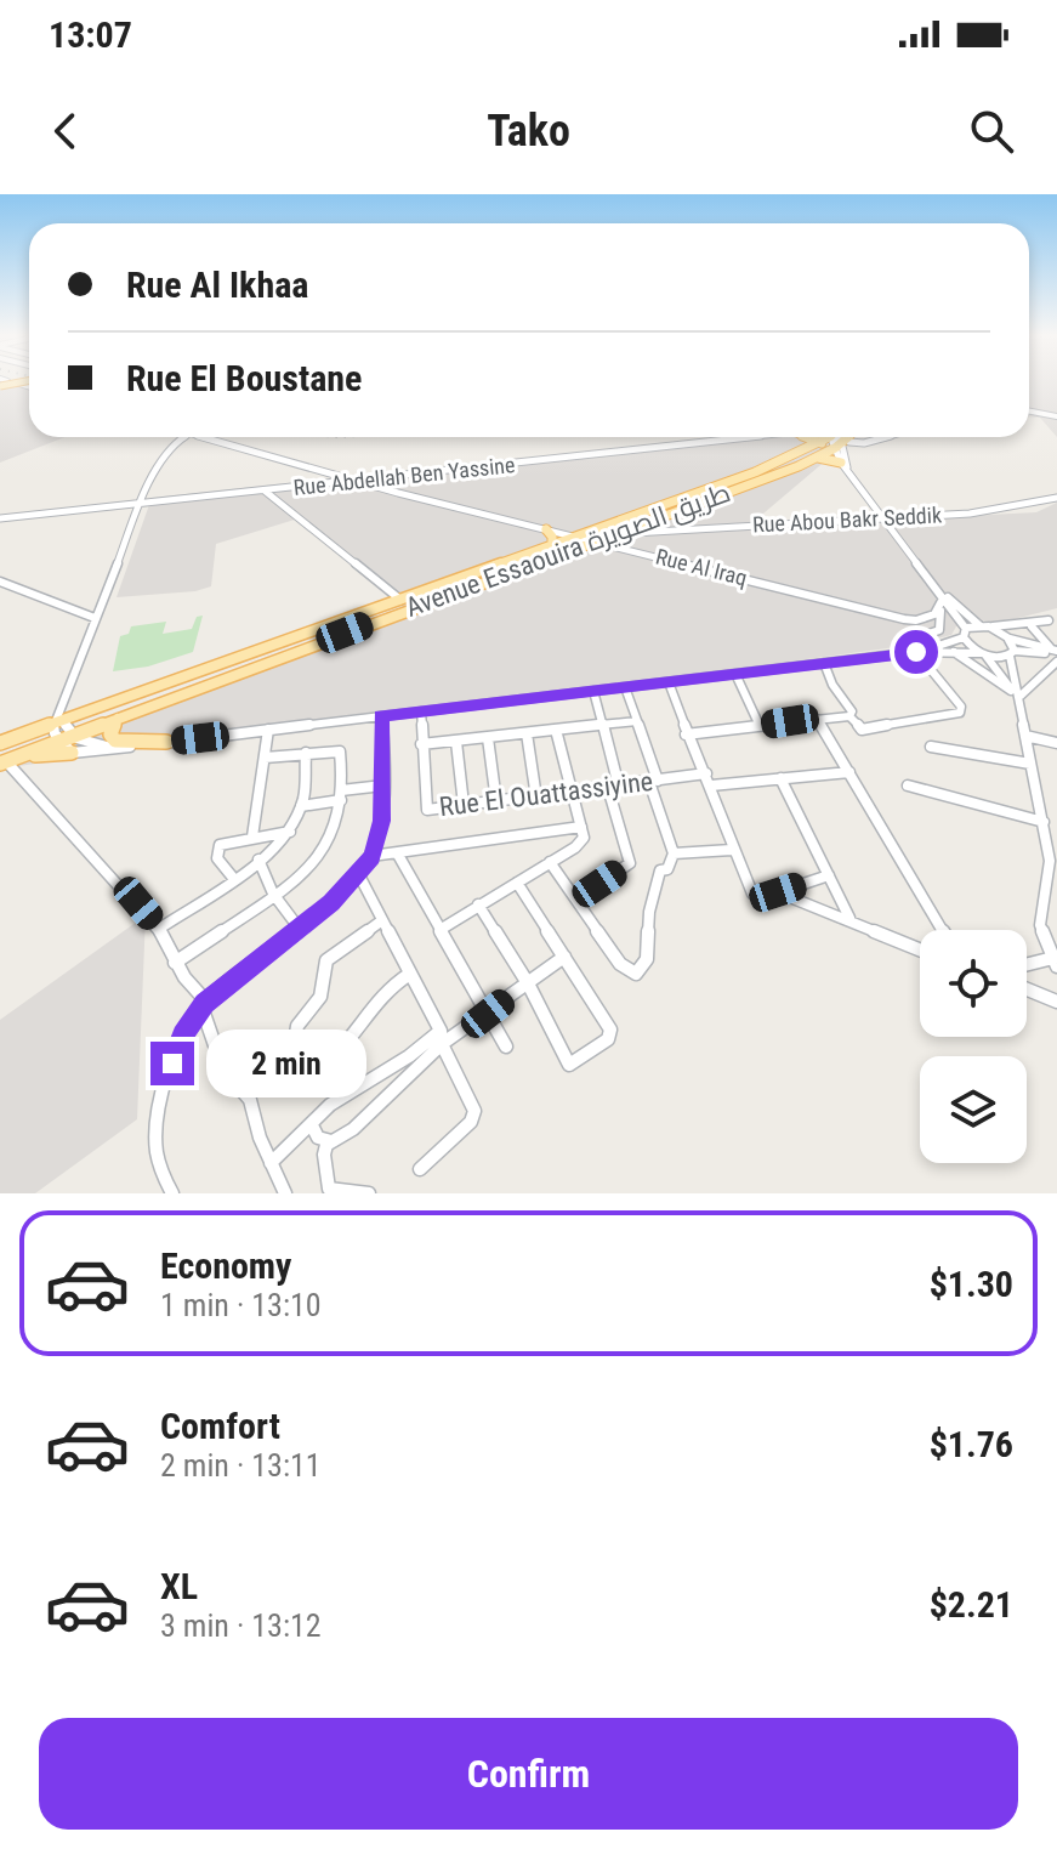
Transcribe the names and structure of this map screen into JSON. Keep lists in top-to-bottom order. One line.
{"streets":{"main road":["Avenue Essaouira طريق الصويرة"],"street":["Rue Abdellah Ben Yassine","Rue Abou Bakr Seddik","Rue Al Iraq","Rue El Ouattassiyine"]},"crossings":[["Rue Abdellah Ben Yassine","Rue Al Iraq"],["Rue Abou Bakr Seddik","Avenue Essaouira طريق الصويرة"],["Rue Abou Bakr Seddik","Rue Al Iraq"],["Avenue Essaouira طريق الصويرة","Rue Al Iraq"]],"page":{"status":"13:07","header":"Tako","banner":["Rue Al Ikhaa","Rue El Boustane"],"bubble":"2 min","list":[{"name":"Economy","note":"1 min · 13:10","value":"$1.30"},{"name":"Comfort","note":"2 min · 13:11","value":"$1.76"},{"name":"XL","note":"3 min · 13:12","value":"$2.21"}],"buttons":"Confirm"}}
